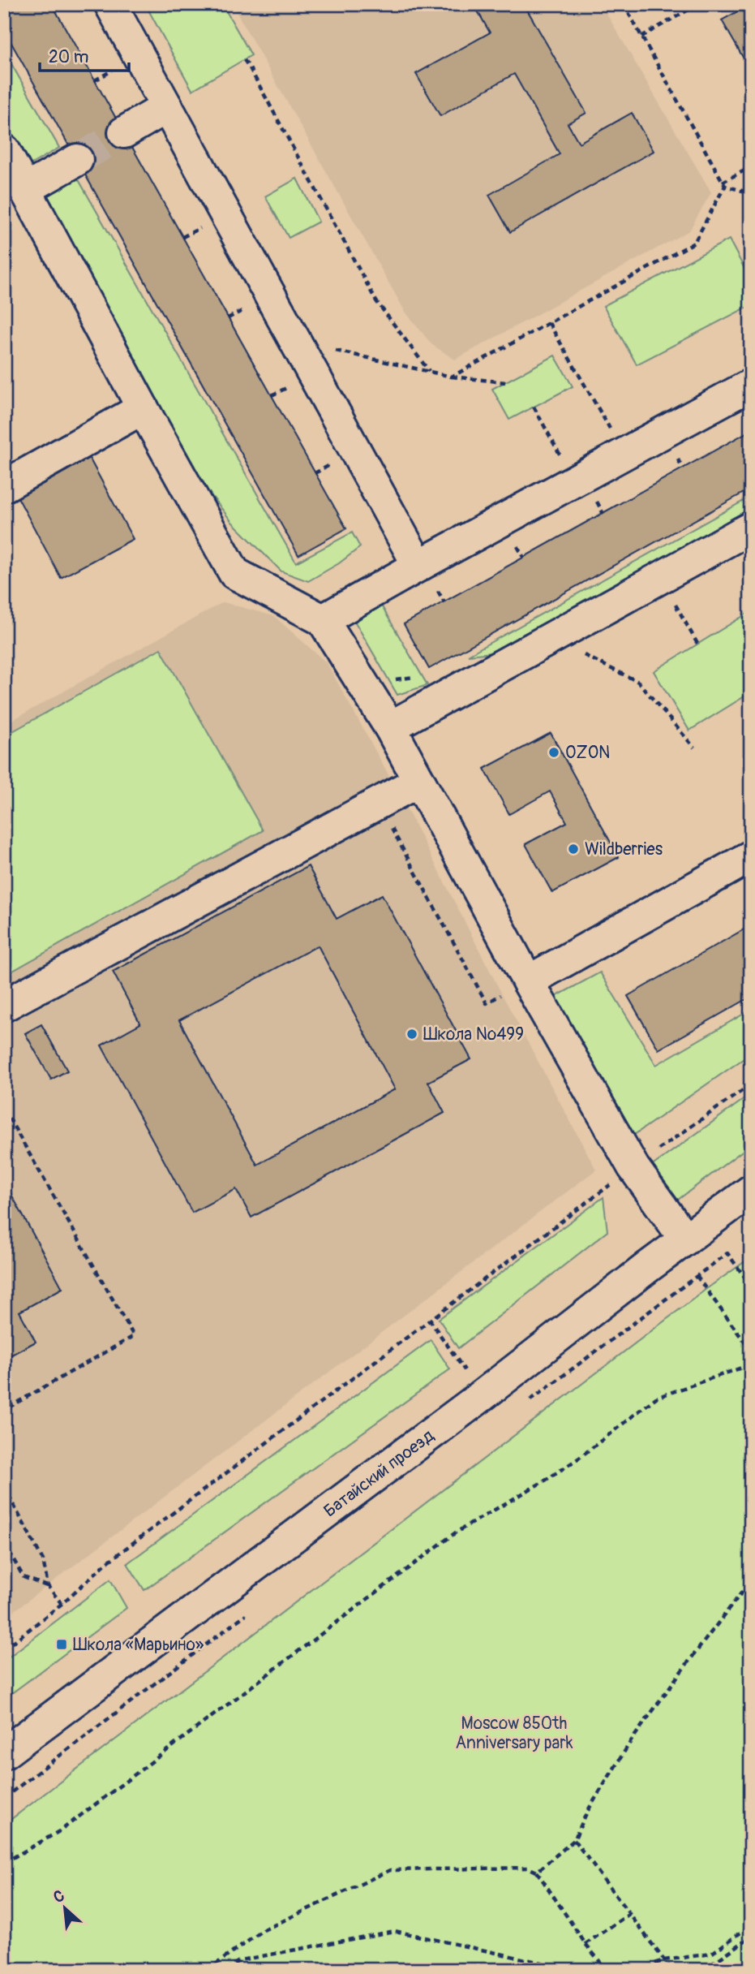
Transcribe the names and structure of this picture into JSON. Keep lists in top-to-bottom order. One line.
{"streets":{"main road":["Батайский проезд"]},"parks":["Moscow 850th Anniversary park"],"places":{"other":["OZON","Wildberries","Школа №499"],"transit":["Школа «Марьино»"]},"scale_bar":"20 m","north":"top left"}
